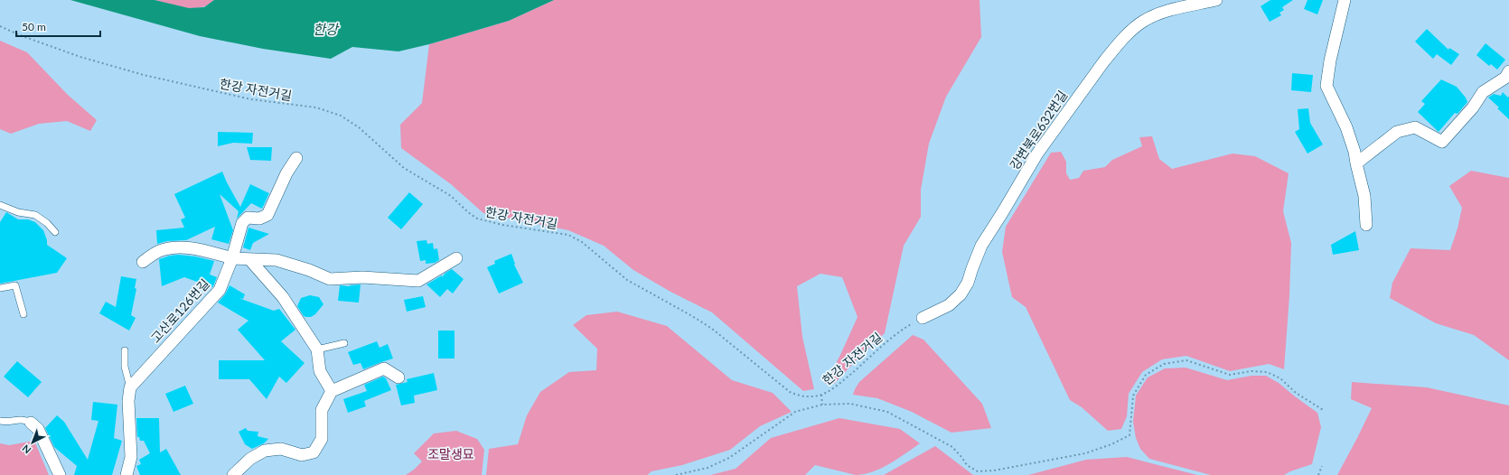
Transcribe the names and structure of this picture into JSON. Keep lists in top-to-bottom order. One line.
{"streets":{"street":["강변북로632번길","고산로126번길"],"path":["한강 자전거길"]},"crossings":[["한강 자전거길","강변북로632번길"]],"water":["한강"],"parks":["조말생묘"],"scale_bar":"50 m","north":"bottom left"}
